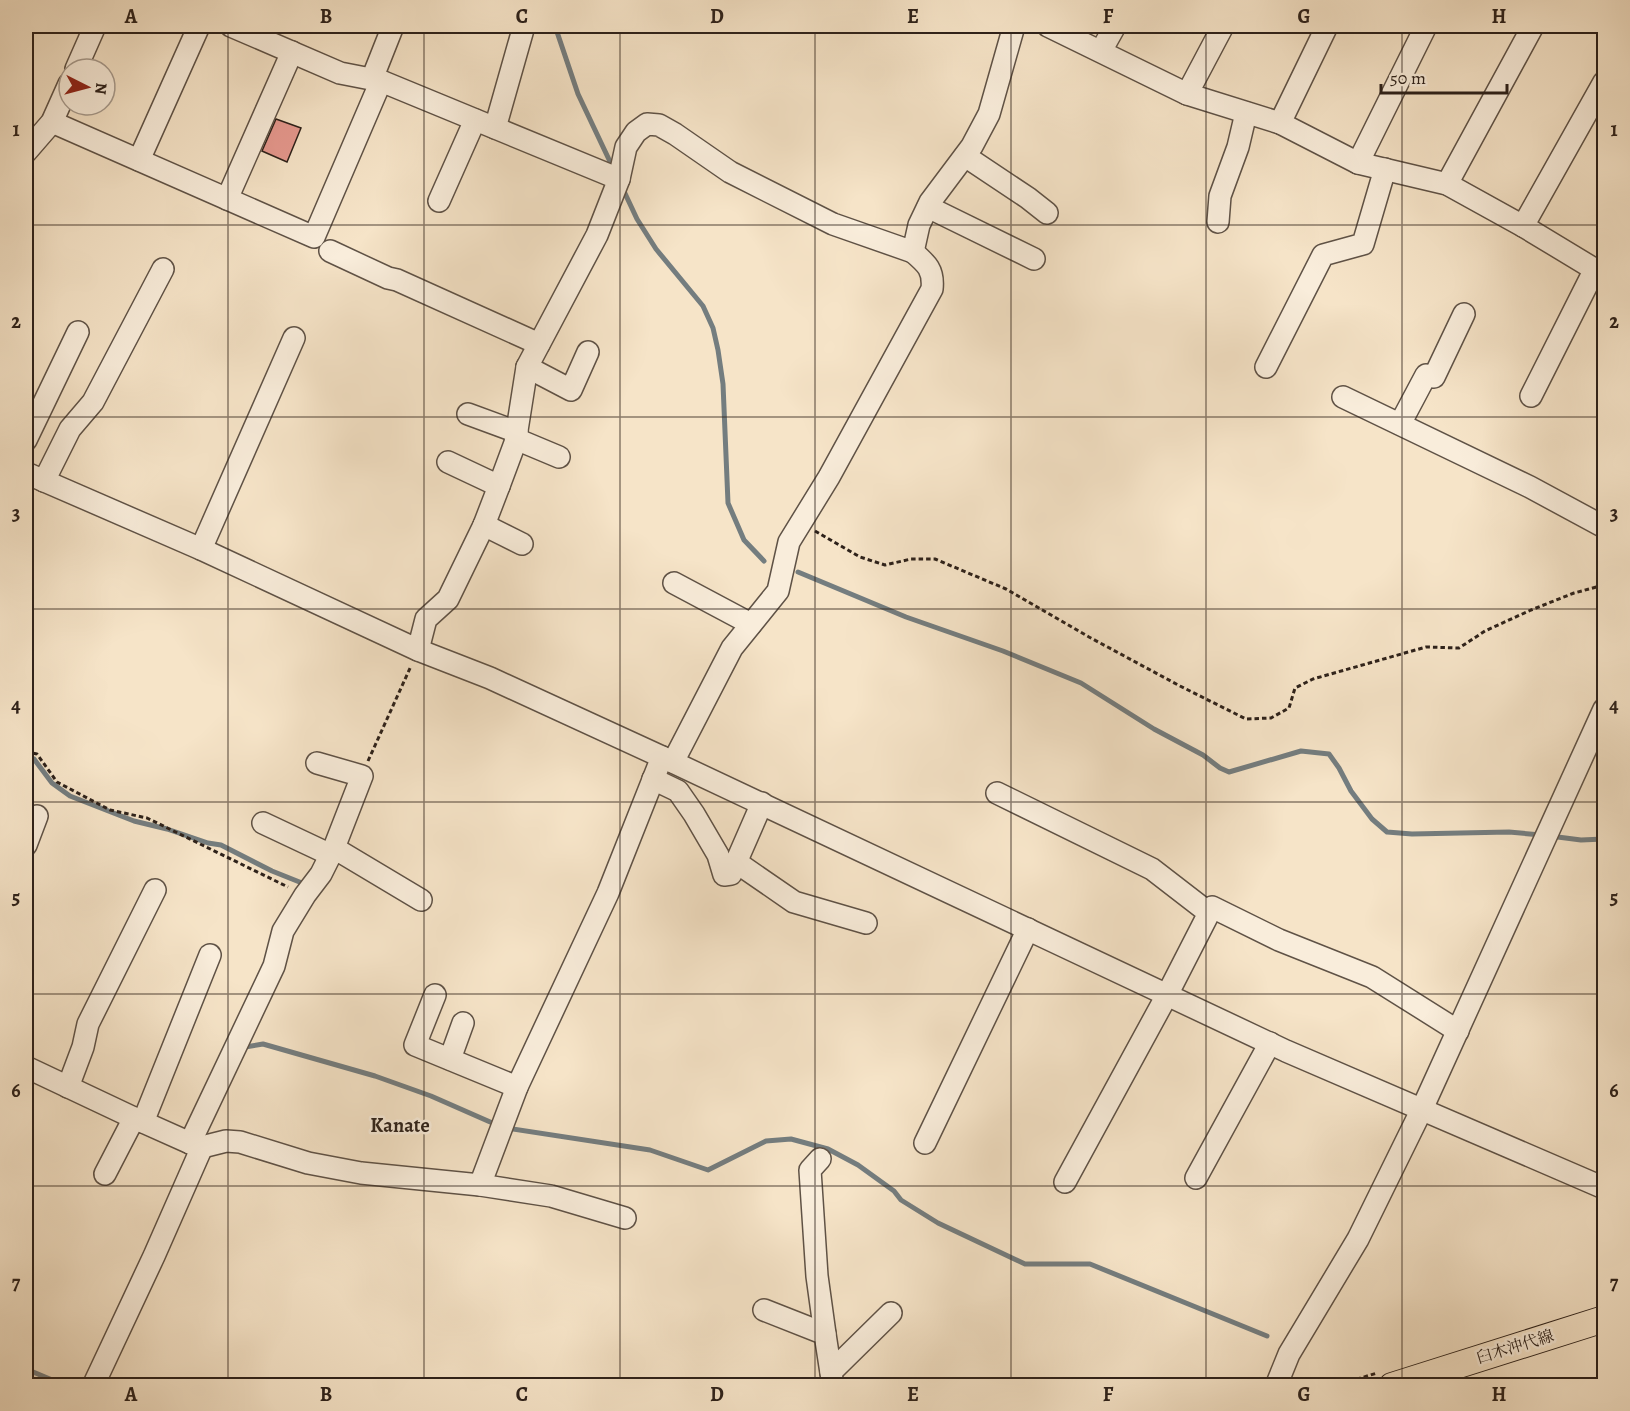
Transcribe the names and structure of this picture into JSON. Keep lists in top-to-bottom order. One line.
{"streets":{"main road":["臼木沖代線"]},"districts":["Kanate"],"scale_bar":"50 m","north":"right","grid":{"columns":["A","B","C","D","E","F","G","H"],"rows":["1","2","3","4","5","6","7"]}}
